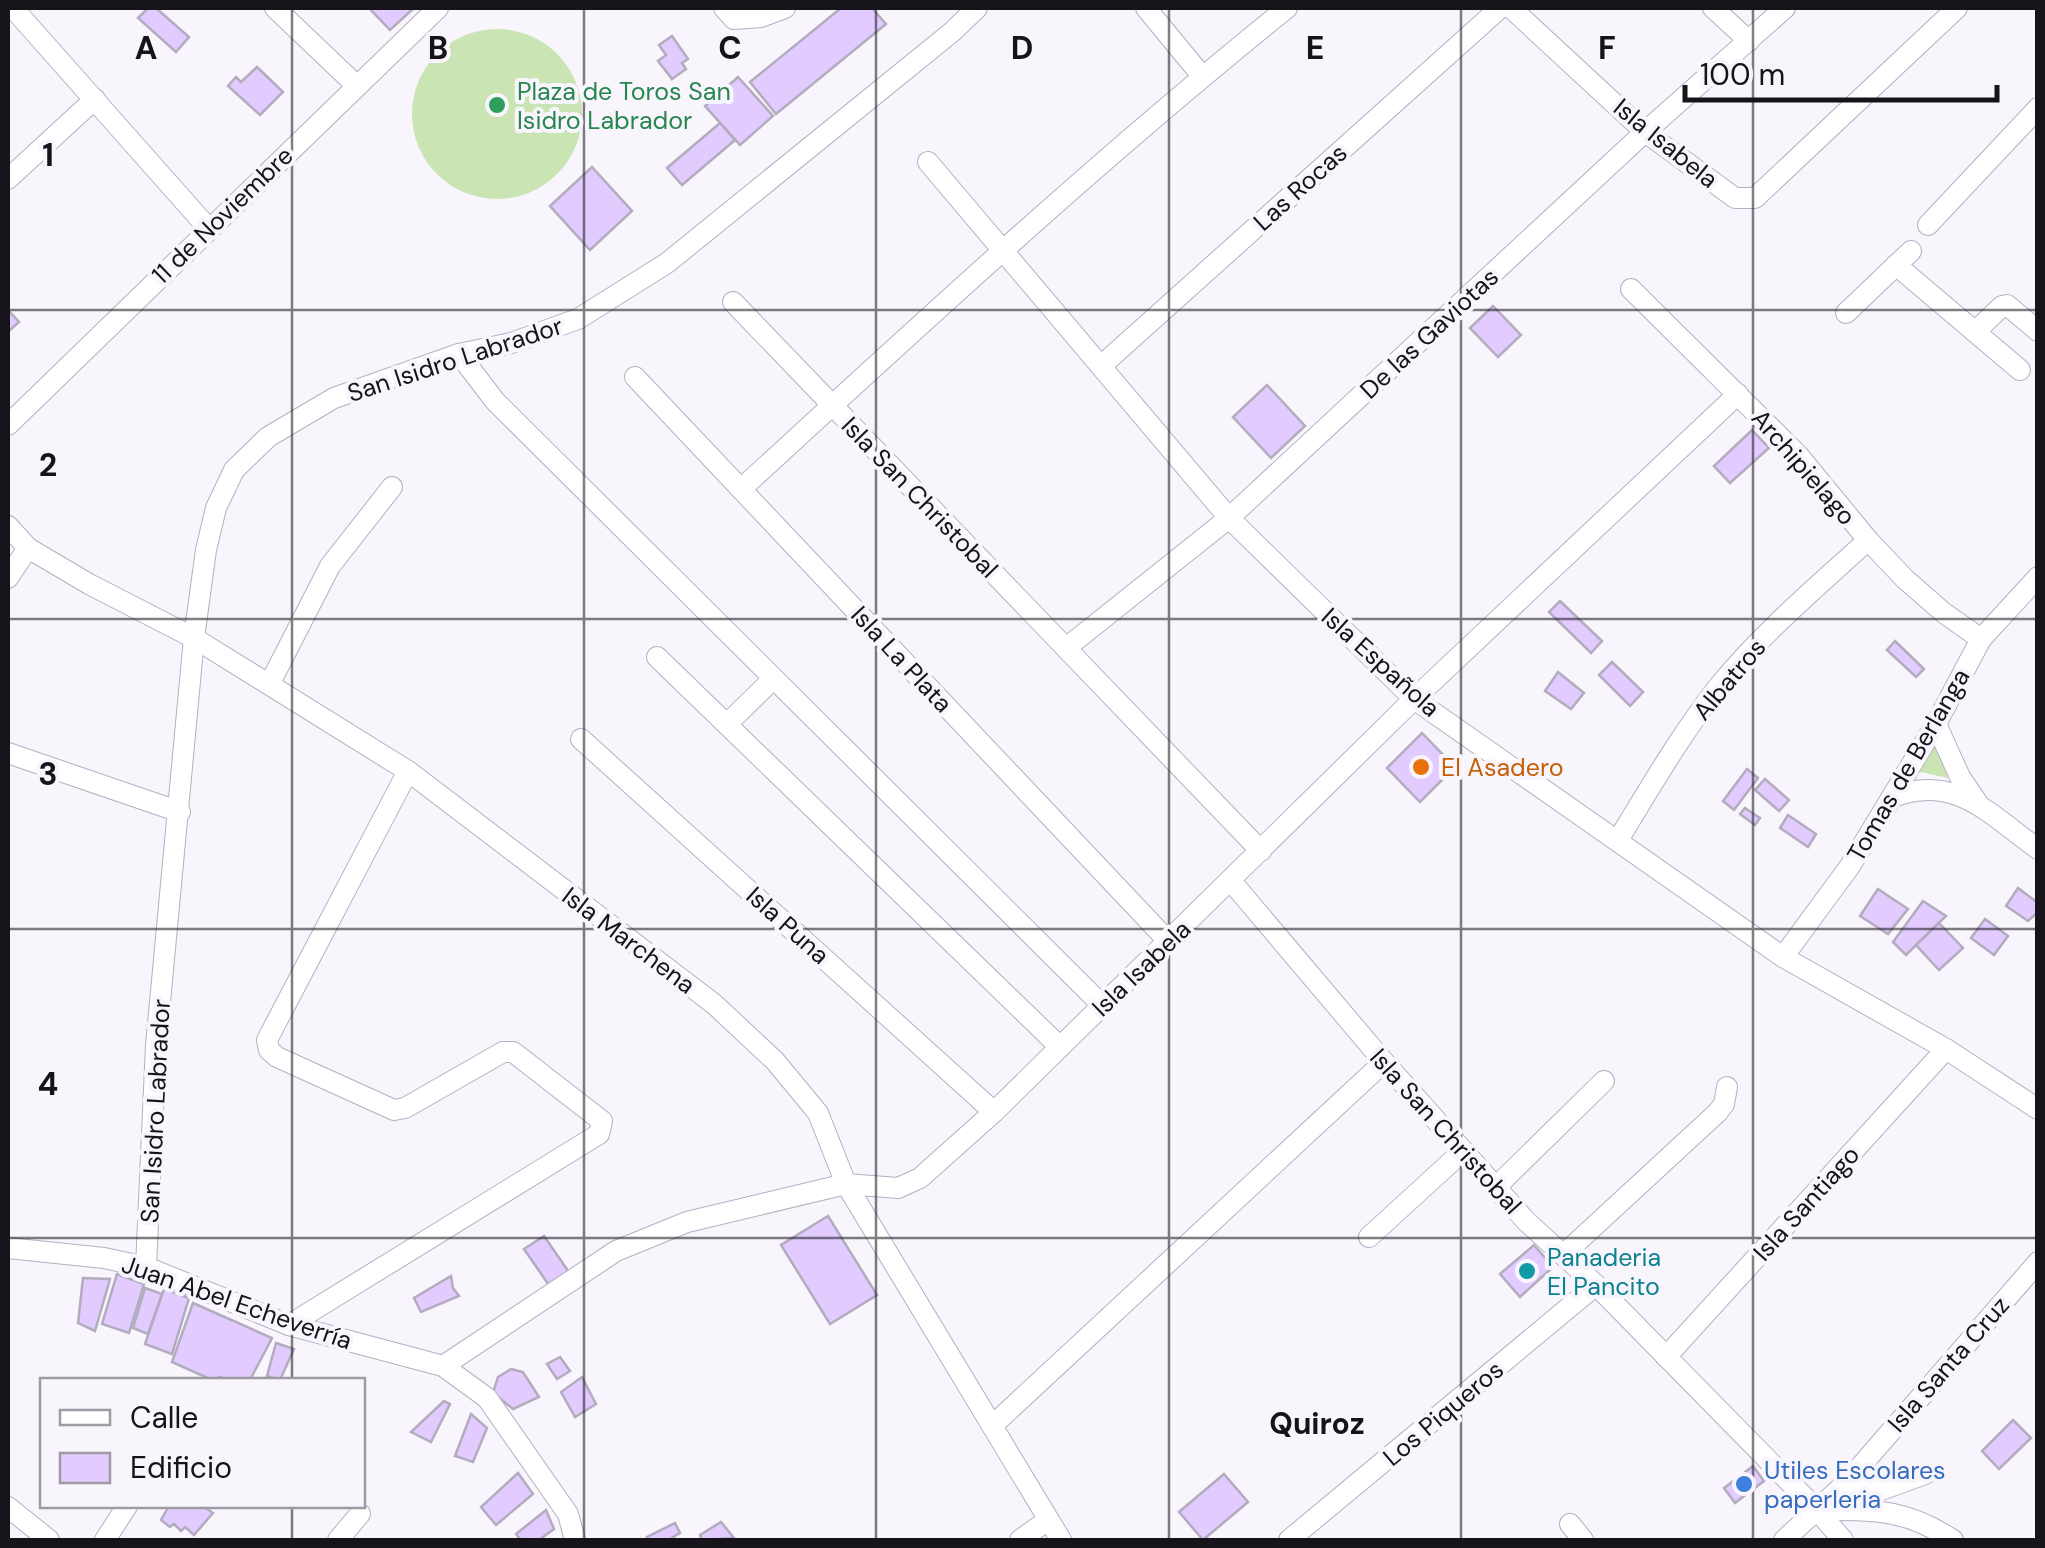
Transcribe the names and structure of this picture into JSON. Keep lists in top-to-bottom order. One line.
{"streets":{"street":["Isla Isabela","Las Rocas","11 de Noviembre","De las Gaviotas","San Isidro Labrador","Archipielago","Isla San Christobal","Isla La Plata","Isla Española","Albatros","Tomas de Berlanga","Isla Puna","Isla Marchena","Isla Santiago","Juan Abel Echeverría","Isla Santa Cruz","Los Piqueros"]},"crossings":[["Isla Isabela","De las Gaviotas"],["Isla Isabela","Archipielago"],["Isla Isabela","Isla San Christobal"],["Isla Isabela","Isla La Plata"],["Isla Isabela","Isla Española"],["Isla Isabela","Isla Puna"],["Isla Isabela","Isla Marchena"],["Isla Isabela","Juan Abel Echeverría"],["Las Rocas","Isla Española"],["De las Gaviotas","Isla San Christobal"],["De las Gaviotas","Isla Española"],["San Isidro Labrador","Isla Marchena"],["San Isidro Labrador","Juan Abel Echeverría"],["Archipielago","Albatros"],["Archipielago","Tomas de Berlanga"],["Isla San Christobal","Isla Española"],["Isla San Christobal","Isla Santiago"],["Isla San Christobal","Isla Santa Cruz"],["Isla San Christobal","Los Piqueros"],["Isla Española","Albatros"],["Isla Española","Tomas de Berlanga"],["Isla Española","Isla Santiago"]],"districts":["Quiroz"],"places":["Plaza de Toros San Isidro Labrador","El Asadero","Panaderia El Pancito","Utiles Escolares paperleria"],"legend":["Calle","Edificio"],"scale_bar":"100 m","grid":{"columns":["A","B","C","D","E","F"],"rows":["1","2","3","4"]}}
